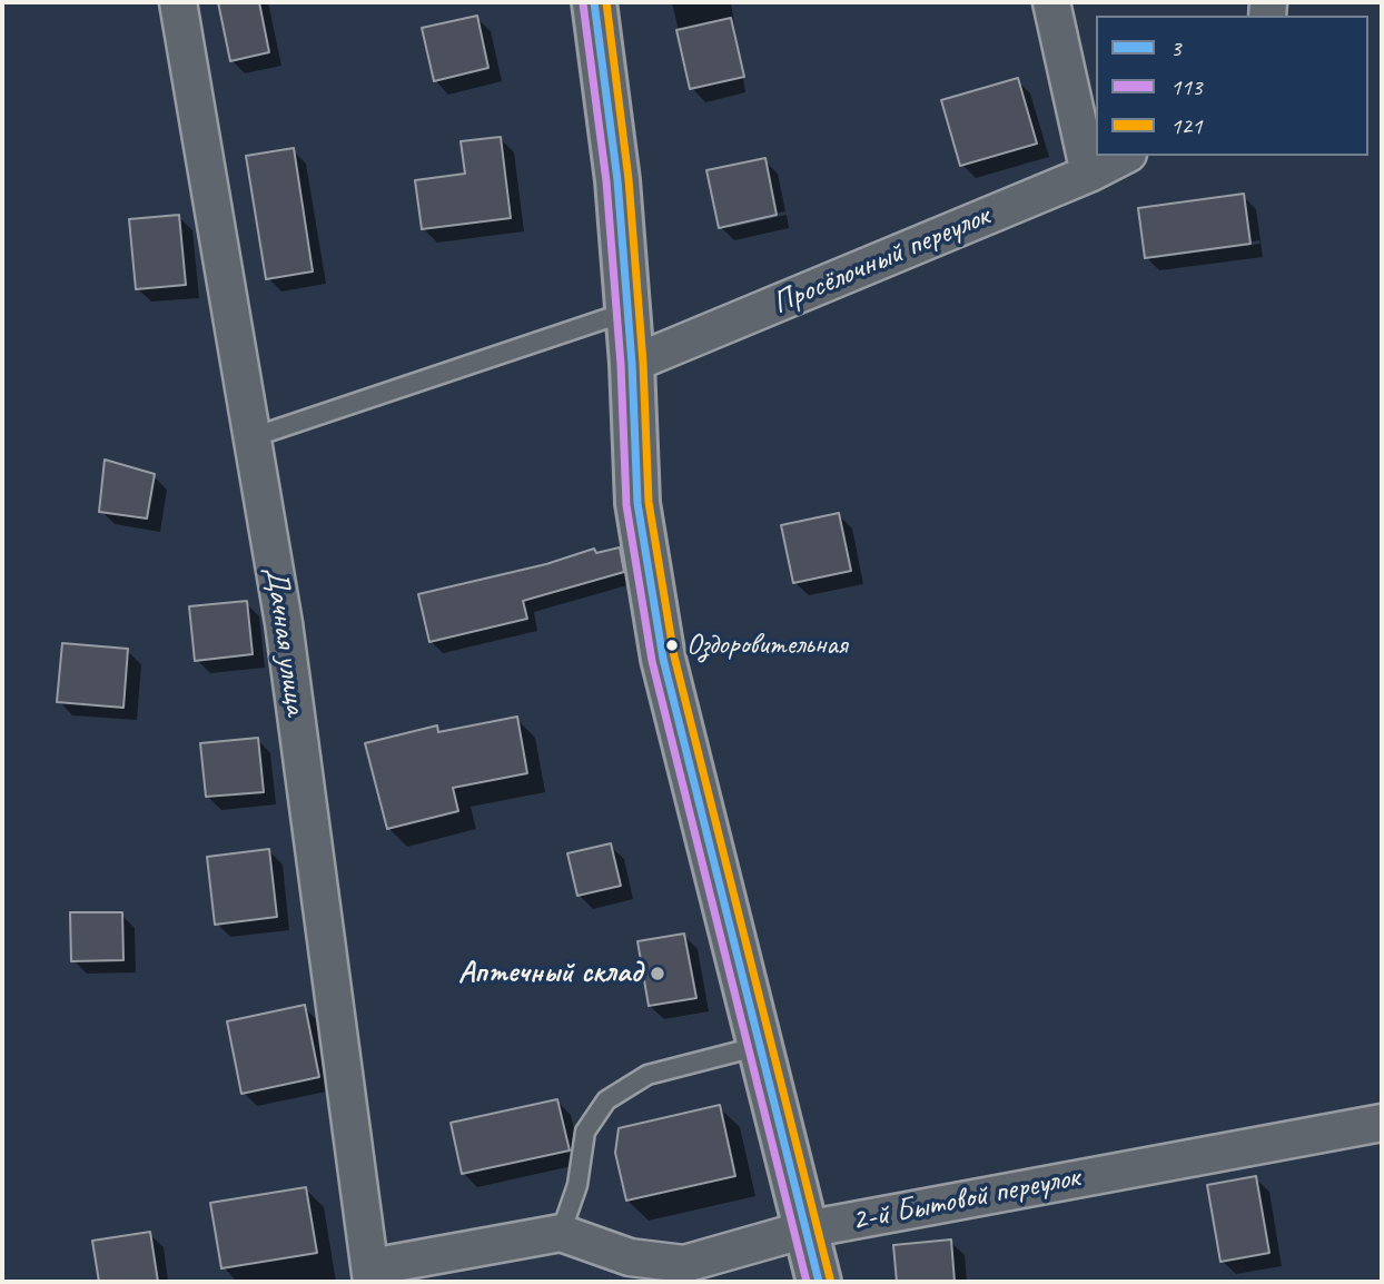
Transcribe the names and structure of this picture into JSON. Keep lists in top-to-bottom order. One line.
{"streets":{"street":["Просёлочный переулок","Дачная улица","2-й Бытовой переулок"]},"crossings":[["Дачная улица","2-й Бытовой переулок"]],"places":["Оздоровительная","Аптечный склад"],"lines":["transit line 3","transit line 121","transit line 113"],"legend":["3","113","121"]}
